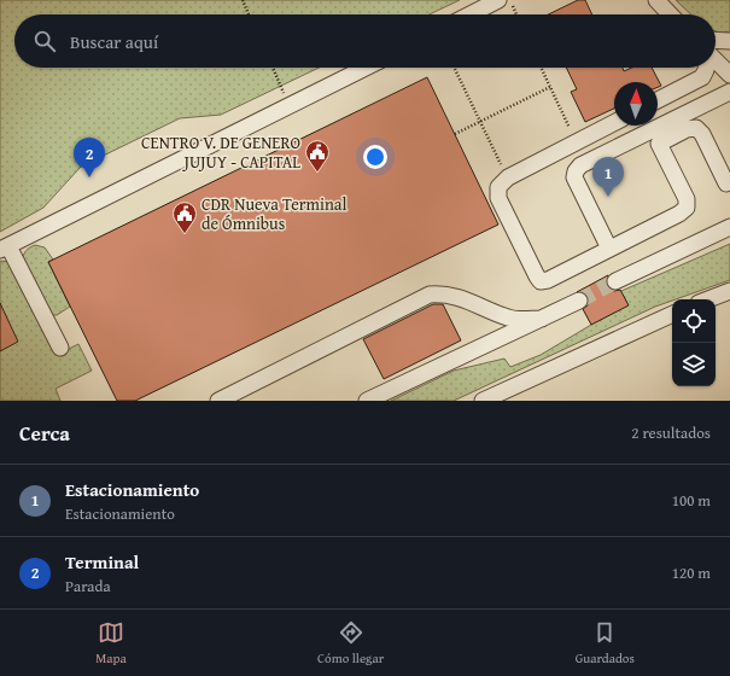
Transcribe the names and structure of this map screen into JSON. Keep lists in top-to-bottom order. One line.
{"places":{"public building":["CENTRO V. DE GENERO JUJUY - CAPITAL","CDR Nueva Terminal de Ómnibus"]},"north":"top","page":{"search":"Buscar aquí","pins":["2","1"],"heading":["Cerca","2 resultados"],"list":[{"mark":"1","name":"Estacionamiento","note":"Estacionamiento","value":"100 m"},{"mark":"2","name":"Terminal","note":"Parada","value":"120 m"}],"nav":["Mapa","Cómo llegar","Guardados"]}}
